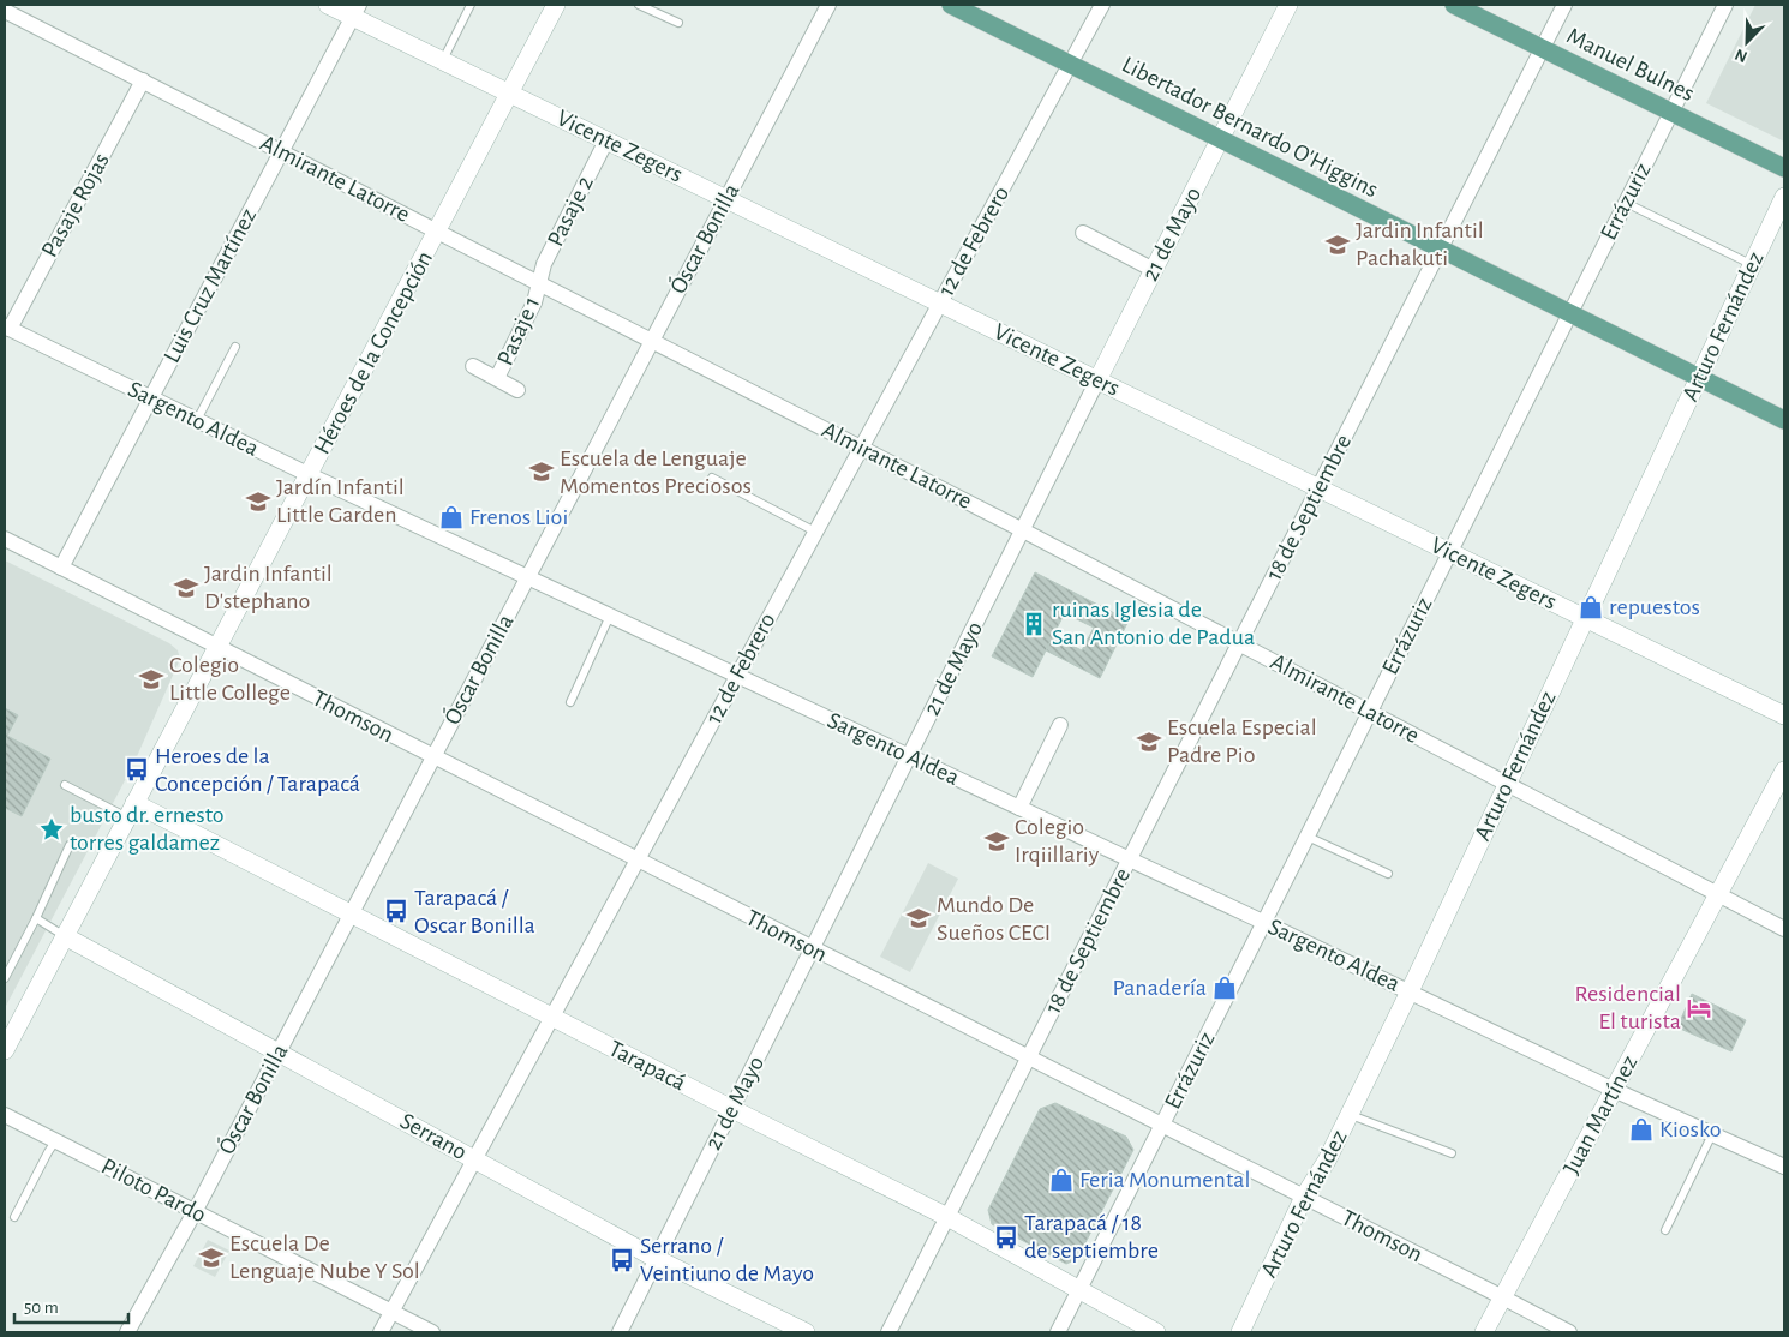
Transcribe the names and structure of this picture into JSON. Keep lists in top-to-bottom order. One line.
{"streets":{"main road":["Manuel Bulnes","Libertador Bernardo O'Higgins"],"street":["Vicente Zegers","Almirante Latorre","Errázuriz","Pasaje Rojas","Pasaje 2","21 de Mayo","Óscar Bonilla","12 de Febrero","Luis Cruz Martínez","Arturo Fernández","Pasaje 1","Héroes de la Concepción","Sargento Aldea","18 de Septiembre","Thomson","Tarapacá","Juan Martínez","Serrano","Piloto Pardo"]},"crossings":[["Manuel Bulnes","Errázuriz"],["Manuel Bulnes","18 de Septiembre"],["Libertador Bernardo O'Higgins","Errázuriz"],["Libertador Bernardo O'Higgins","21 de Mayo"],["Libertador Bernardo O'Higgins","12 de Febrero"],["Libertador Bernardo O'Higgins","Arturo Fernández"],["Libertador Bernardo O'Higgins","18 de Septiembre"],["Vicente Zegers","Errázuriz"],["Vicente Zegers","Pasaje 2"],["Vicente Zegers","21 de Mayo"],["Vicente Zegers","Óscar Bonilla"],["Vicente Zegers","12 de Febrero"],["Vicente Zegers","Luis Cruz Martínez"],["Vicente Zegers","Arturo Fernández"],["Vicente Zegers","Héroes de la Concepción"],["Vicente Zegers","18 de Septiembre"],["Almirante Latorre","Errázuriz"],["Almirante Latorre","Pasaje Rojas"],["Almirante Latorre","Pasaje 2"],["Almirante Latorre","21 de Mayo"],["Almirante Latorre","Óscar Bonilla"],["Almirante Latorre","12 de Febrero"],["Almirante Latorre","Luis Cruz Martínez"],["Almirante Latorre","Arturo Fernández"],["Almirante Latorre","Pasaje 1"],["Almirante Latorre","Héroes de la Concepción"],["Almirante Latorre","18 de Septiembre"],["Almirante Latorre","Juan Martínez"],["Errázuriz","Sargento Aldea"],["Errázuriz","Thomson"],["Errázuriz","Tarapacá"],["Pasaje Rojas","Sargento Aldea"],["Pasaje 2","Pasaje 1"],["21 de Mayo","Sargento Aldea"],["21 de Mayo","Thomson"],["21 de Mayo","Tarapacá"],["21 de Mayo","Serrano"],["Óscar Bonilla","Sargento Aldea"],["Óscar Bonilla","Thomson"],["Óscar Bonilla","Tarapacá"],["Óscar Bonilla","Serrano"],["Óscar Bonilla","Piloto Pardo"],["12 de Febrero","Sargento Aldea"],["12 de Febrero","Thomson"],["12 de Febrero","Tarapacá"],["12 de Febrero","Serrano"],["12 de Febrero","Piloto Pardo"],["Luis Cruz Martínez","Sargento Aldea"],["Luis Cruz Martínez","Thomson"],["Arturo Fernández","Sargento Aldea"],["Arturo Fernández","Thomson"],["Héroes de la Concepción","Sargento Aldea"],["Héroes de la Concepción","Thomson"],["Héroes de la Concepción","Tarapacá"],["Héroes de la Concepción","Serrano"],["Sargento Aldea","18 de Septiembre"],["Sargento Aldea","Juan Martínez"],["18 de Septiembre","Thomson"],["18 de Septiembre","Tarapacá"],["Thomson","Juan Martínez"]],"places":{"school or university":["Jardin Infantil Pachakuti","Escuela de Lenguaje Momentos Preciosos","Jardín Infantil Little Garden","Jardin Infantil D'stephano","Colegio Little College","Escuela Especial Padre Pio","Colegio Irqiillariy","Mundo De Sueños CECI","Escuela De Lenguaje Nube Y Sol"],"shop":["Frenos Lioi","repuestos","Panadería","Kiosko","Feria Monumental"],"building":["ruinas Iglesia de San Antonio de Padua"],"bus stop":["Heroes de la Concepción / Tarapacá","Tarapacá / Oscar Bonilla","Tarapacá / 18 de septiembre","Serrano / Veintiuno de Mayo"],"place":["busto dr. ernesto torres galdamez"],"hotel":["Residencial El turista"]},"scale_bar":"50 m","north":"bottom left"}
